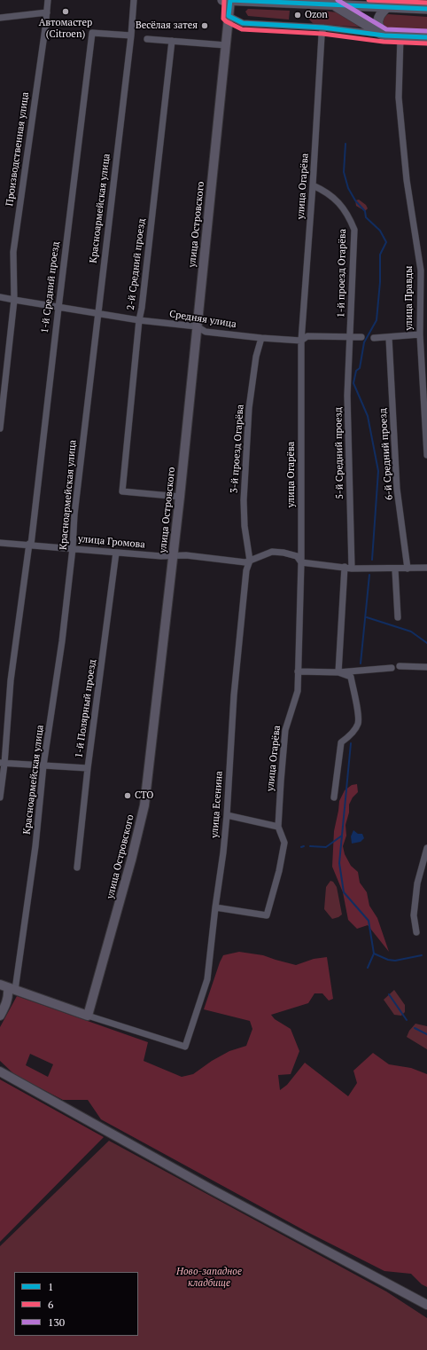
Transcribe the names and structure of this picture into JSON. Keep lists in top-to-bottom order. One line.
{"streets":{"street":["Производственная улица","улица Огарёва","Красноармейская улица","улица Островского","2-й Средний проезд","1-й проезд Огарёва","1-й Средний проезд","улица Правды","Средняя улица","3-й проезд Огарёва","5-й Средний проезд","6-й Средний проезд","улица Громова","1-й Полярный проезд","улица Есенина"]},"crossings":[["Производственная улица","Средняя улица"],["улица Огарёва","1-й проезд Огарёва"],["улица Огарёва","Средняя улица"],["улица Огарёва","улица Громова"],["улица Огарёва","улица Есенина"],["Красноармейская улица","1-й Средний проезд"],["Красноармейская улица","Средняя улица"],["Красноармейская улица","улица Громова"],["улица Островского","2-й Средний проезд"],["улица Островского","Средняя улица"],["улица Островского","улица Громова"],["улица Островского","улица Есенина"],["2-й Средний проезд","Средняя улица"],["1-й проезд Огарёва","Средняя улица"],["1-й проезд Огарёва","5-й Средний проезд"],["1-й Средний проезд","Средняя улица"],["1-й Средний проезд","улица Громова"],["Средняя улица","3-й проезд Огарёва"],["Средняя улица","5-й Средний проезд"],["3-й проезд Огарёва","улица Громова"],["3-й проезд Огарёва","улица Есенина"],["5-й Средний проезд","улица Громова"],["6-й Средний проезд","улица Громова"],["улица Громова","1-й Полярный проезд"],["улица Громова","улица Есенина"]],"parks":["Ново-западное кладбище"],"places":["Автомастер (Citroen)","Ozon","Весёлая затея","СТО"],"lines":["transit line 1","transit line 6","transit line 130"],"legend":["1","6","130"]}
